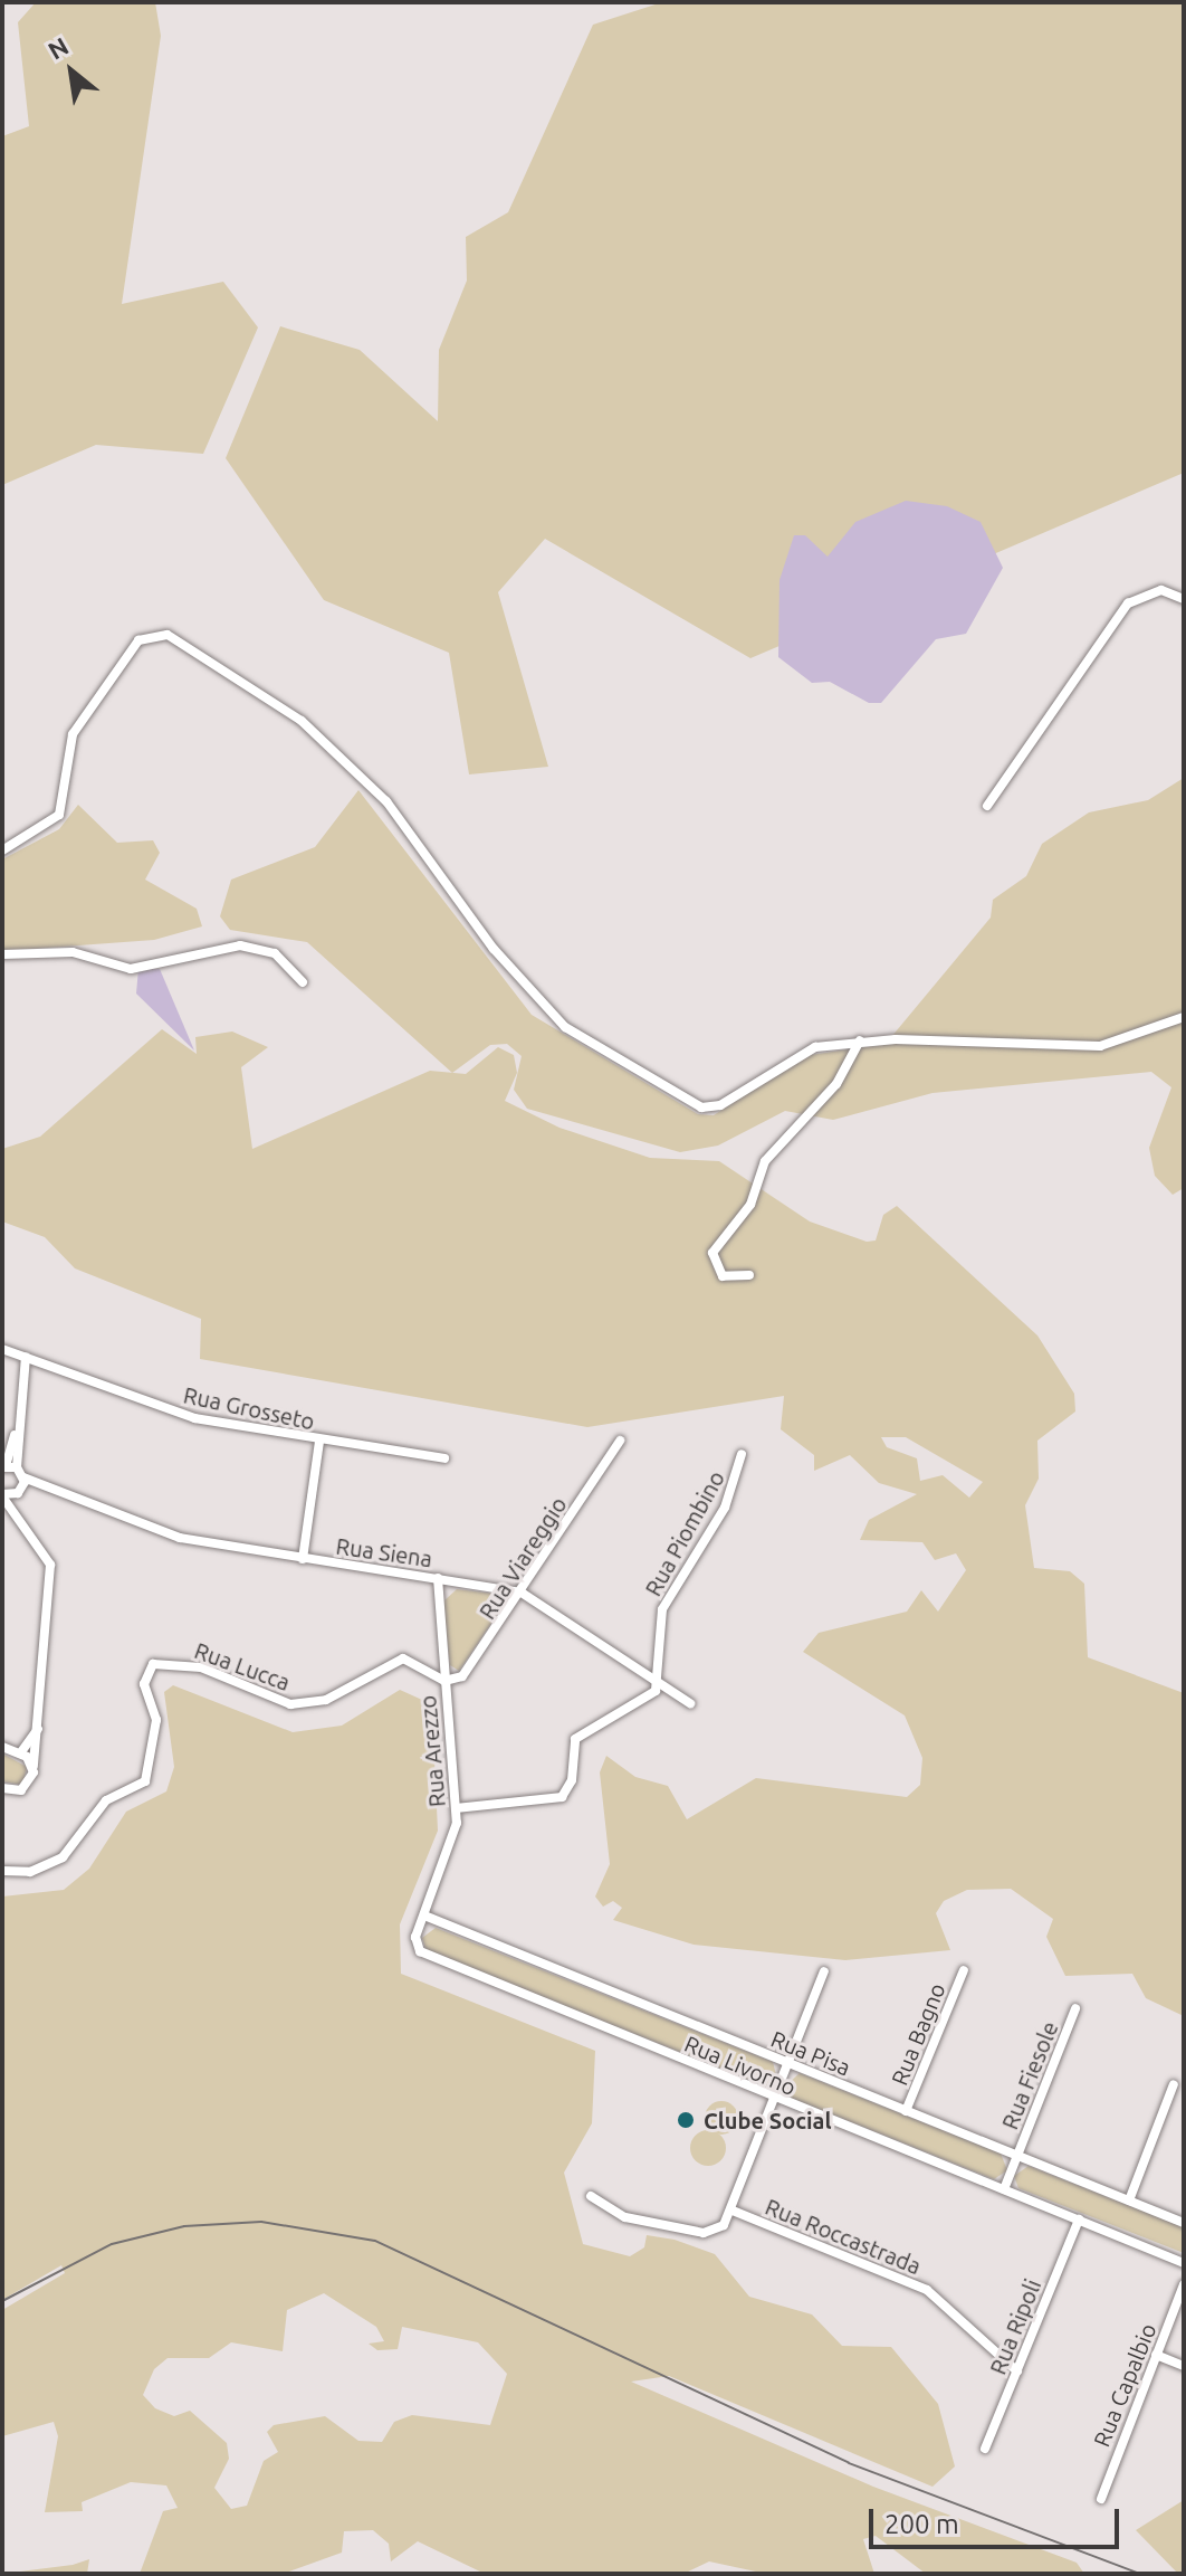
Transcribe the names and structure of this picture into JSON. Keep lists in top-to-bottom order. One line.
{"streets":{"street":["Rua Grosseto","Rua Piombino","Rua Siena","Rua Viareggio","Rua Lucca","Rua Arezzo","Rua Bagno","Rua Pisa","Rua Livorno","Rua Fiesole","Rua Roccastrada","Rua Ripoli","Rua Capalbio"]},"crossings":[["Rua Piombino","Rua Siena"],["Rua Siena","Rua Viareggio"],["Rua Siena","Rua Arezzo"],["Rua Viareggio","Rua Lucca"],["Rua Viareggio","Rua Arezzo"],["Rua Lucca","Rua Arezzo"],["Rua Arezzo","Rua Pisa"],["Rua Arezzo","Rua Livorno"],["Rua Bagno","Rua Pisa"],["Rua Pisa","Rua Livorno"],["Rua Pisa","Rua Fiesole"],["Rua Livorno","Rua Fiesole"],["Rua Livorno","Rua Ripoli"],["Rua Roccastrada","Rua Ripoli"]],"places":["Clube Social"],"scale_bar":"200 m","north":"top left"}
